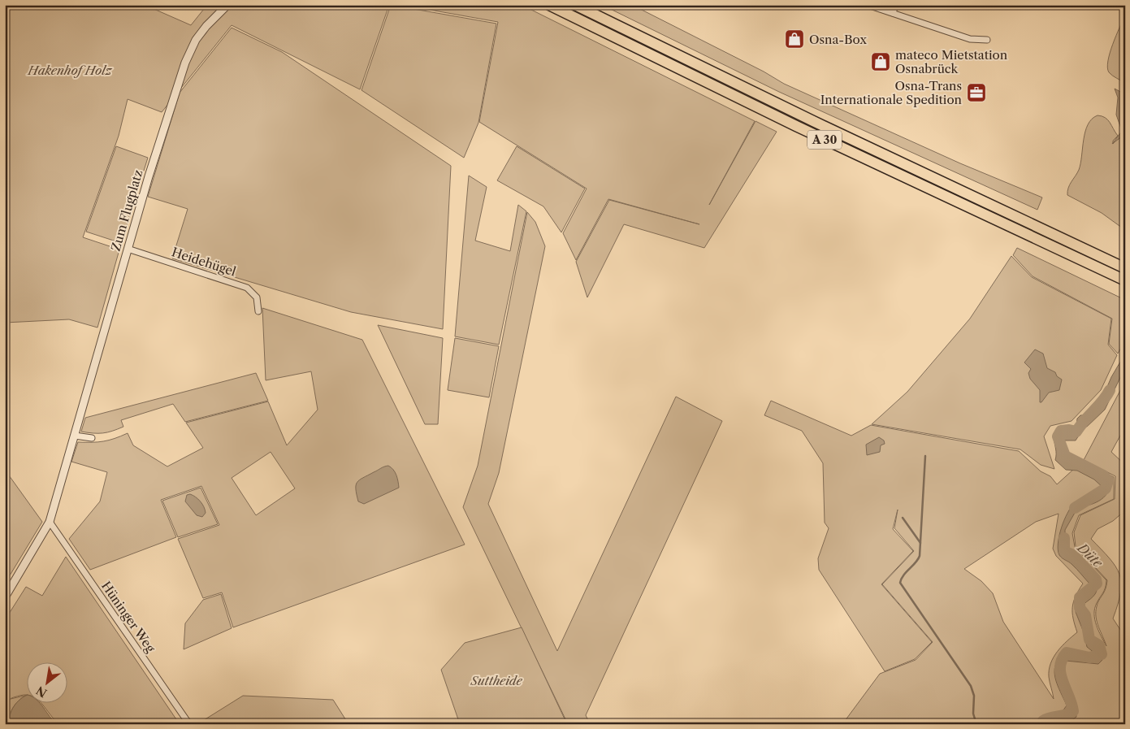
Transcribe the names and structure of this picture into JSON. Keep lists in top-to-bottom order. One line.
{"streets":{"highway":["A 30"],"street":["Zum Flugplatz","Heidehügel","Hüninger Weg"]},"crossings":[["Zum Flugplatz","Heidehügel"],["Zum Flugplatz","Hüninger Weg"]],"water":["Düte"],"parks":["Hakenhof Holz","Suttheide"],"places":{"shop":["Osna-Box","mateco Mietstation Osnabrück"],"office":["Osna-Trans Internationale Spedition"]},"north":"bottom left"}
